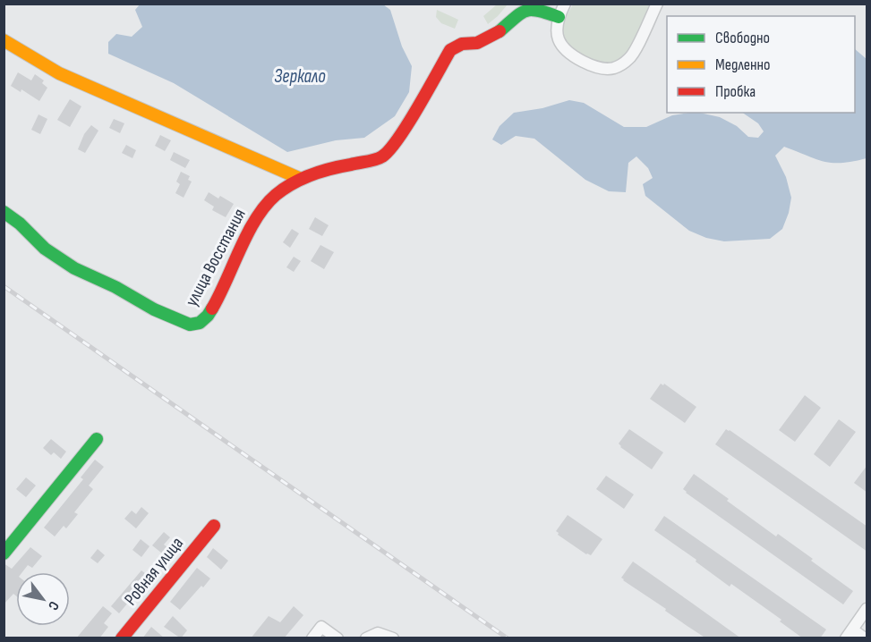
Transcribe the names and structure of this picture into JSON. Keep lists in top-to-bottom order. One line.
{"streets":{"street":["улица Восстания","Ровная улица"]},"water":["Зеркало"],"legend":["Свободно","Медленно","Пробка"],"north":"bottom right"}
